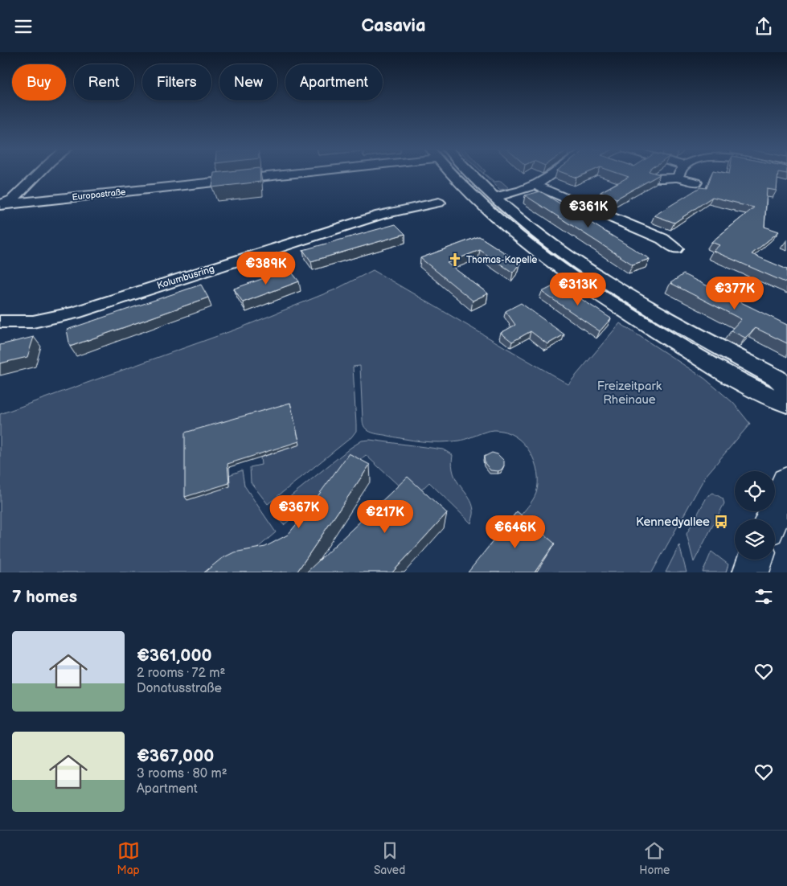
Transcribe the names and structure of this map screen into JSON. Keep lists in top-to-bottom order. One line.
{"streets":{"street":["Europastraße","Kolumbusring"]},"parks":["Freizeitpark Rheinaue"],"places":{"church":["Thomas-Kapelle"],"bus stop":["Kennedyallee"]},"page":{"header":"Casavia","chip":["Buy","Rent","Filters","New","Apartment"],"price":["€361K","€389K","€313K","€377K","€367K","€217K","€646K"],"heading":"7 homes","list":[{"name":"€361,000","note":"2 rooms · 72 m² · Donatusstraße"},{"name":"€367,000","note":"3 rooms · 80 m² · Apartment"}],"tabs":["Map","Saved","Home"]}}
